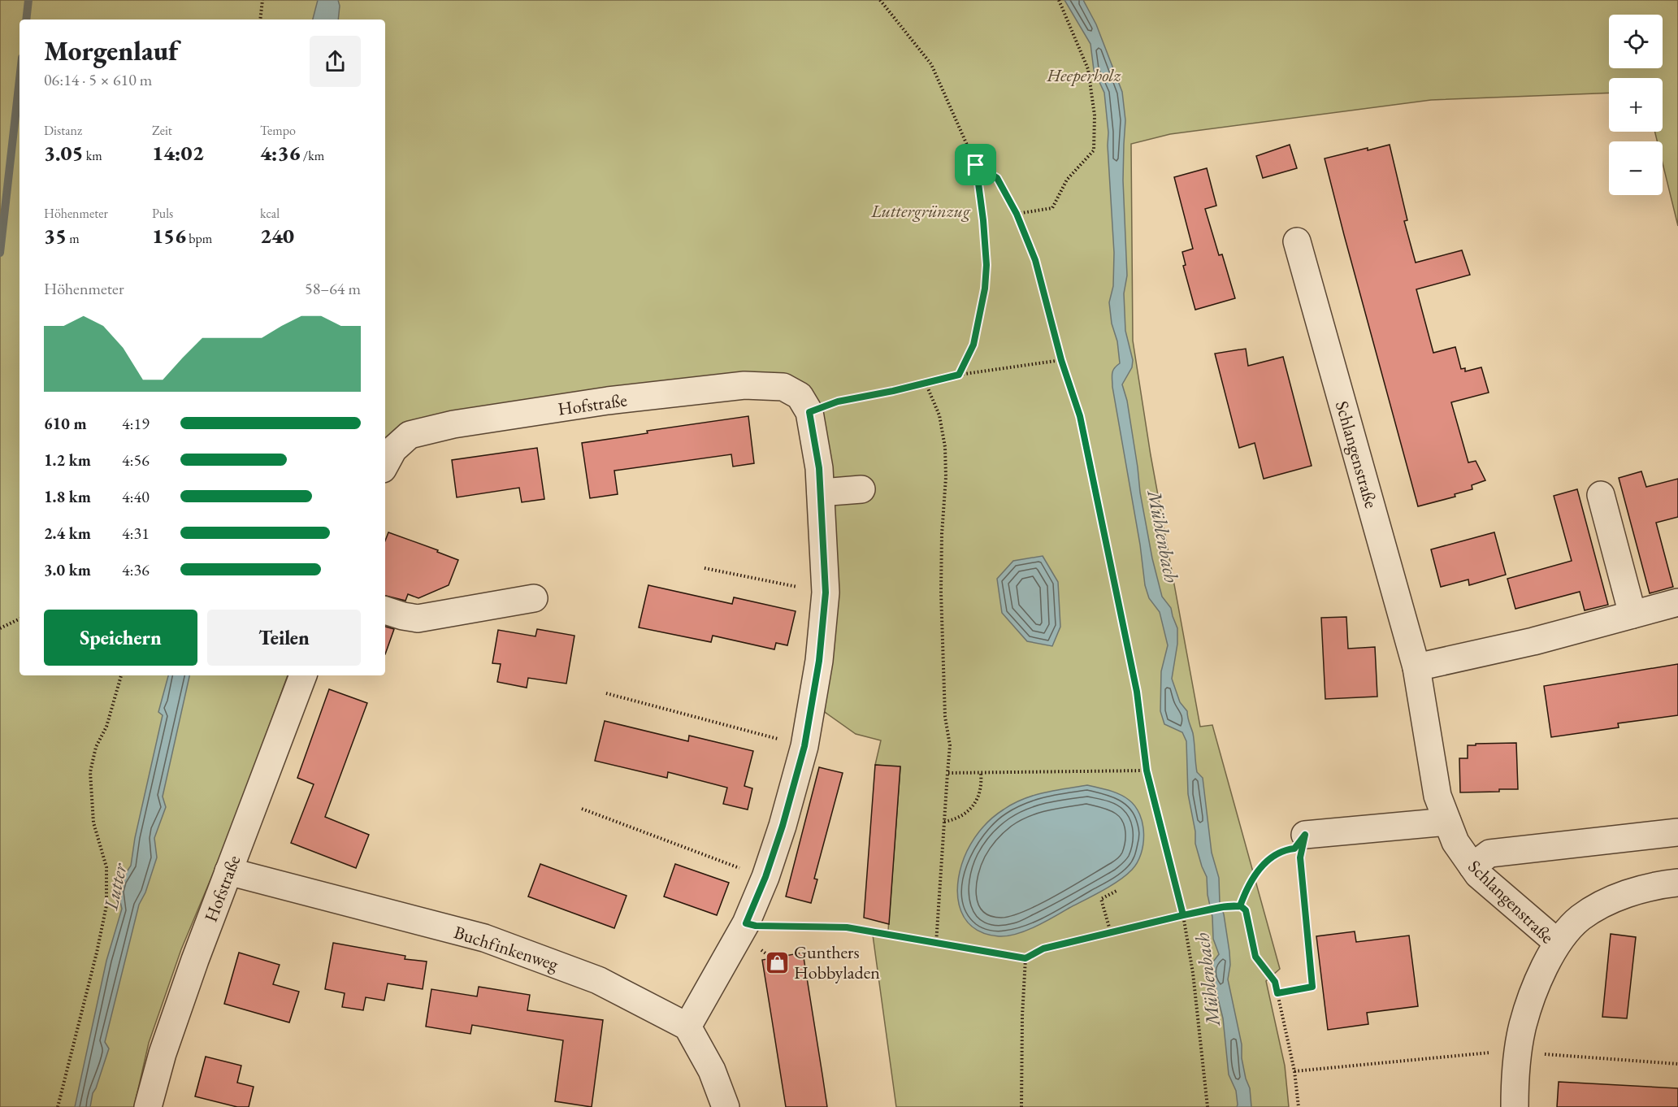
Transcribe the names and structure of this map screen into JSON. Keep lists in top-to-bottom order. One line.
{"streets":{"street":["Hofstraße","Schlangenstraße","Buchfinkenweg"]},"crossings":[["Hofstraße","Buchfinkenweg"]],"water":["Mühlenbach","Lutter"],"parks":["Heeperholz","Luttergrünzug"],"places":{"shop":["Gunthers Hobbyladen"]},"page":{"map_buttons":["+","−"],"heading":["Morgenlauf","06:14 · 5 × 610 m"],"stats":[["Distanz","3.05 km"],["Zeit","14:02"],["Tempo","4:36 /km"],["Höhenmeter","35 m"],["Puls","156 bpm"],["kcal","240"]],"chart":["Höhenmeter","58–64 m"],"list":[{"name":"610 m","note":"4:19"},{"name":"1.2 km","note":"4:56"},{"name":"1.8 km","note":"4:40"},{"name":"2.4 km","note":"4:31"},{"name":"3.0 km","note":"4:36"}],"buttons":["Speichern","Teilen"]}}
